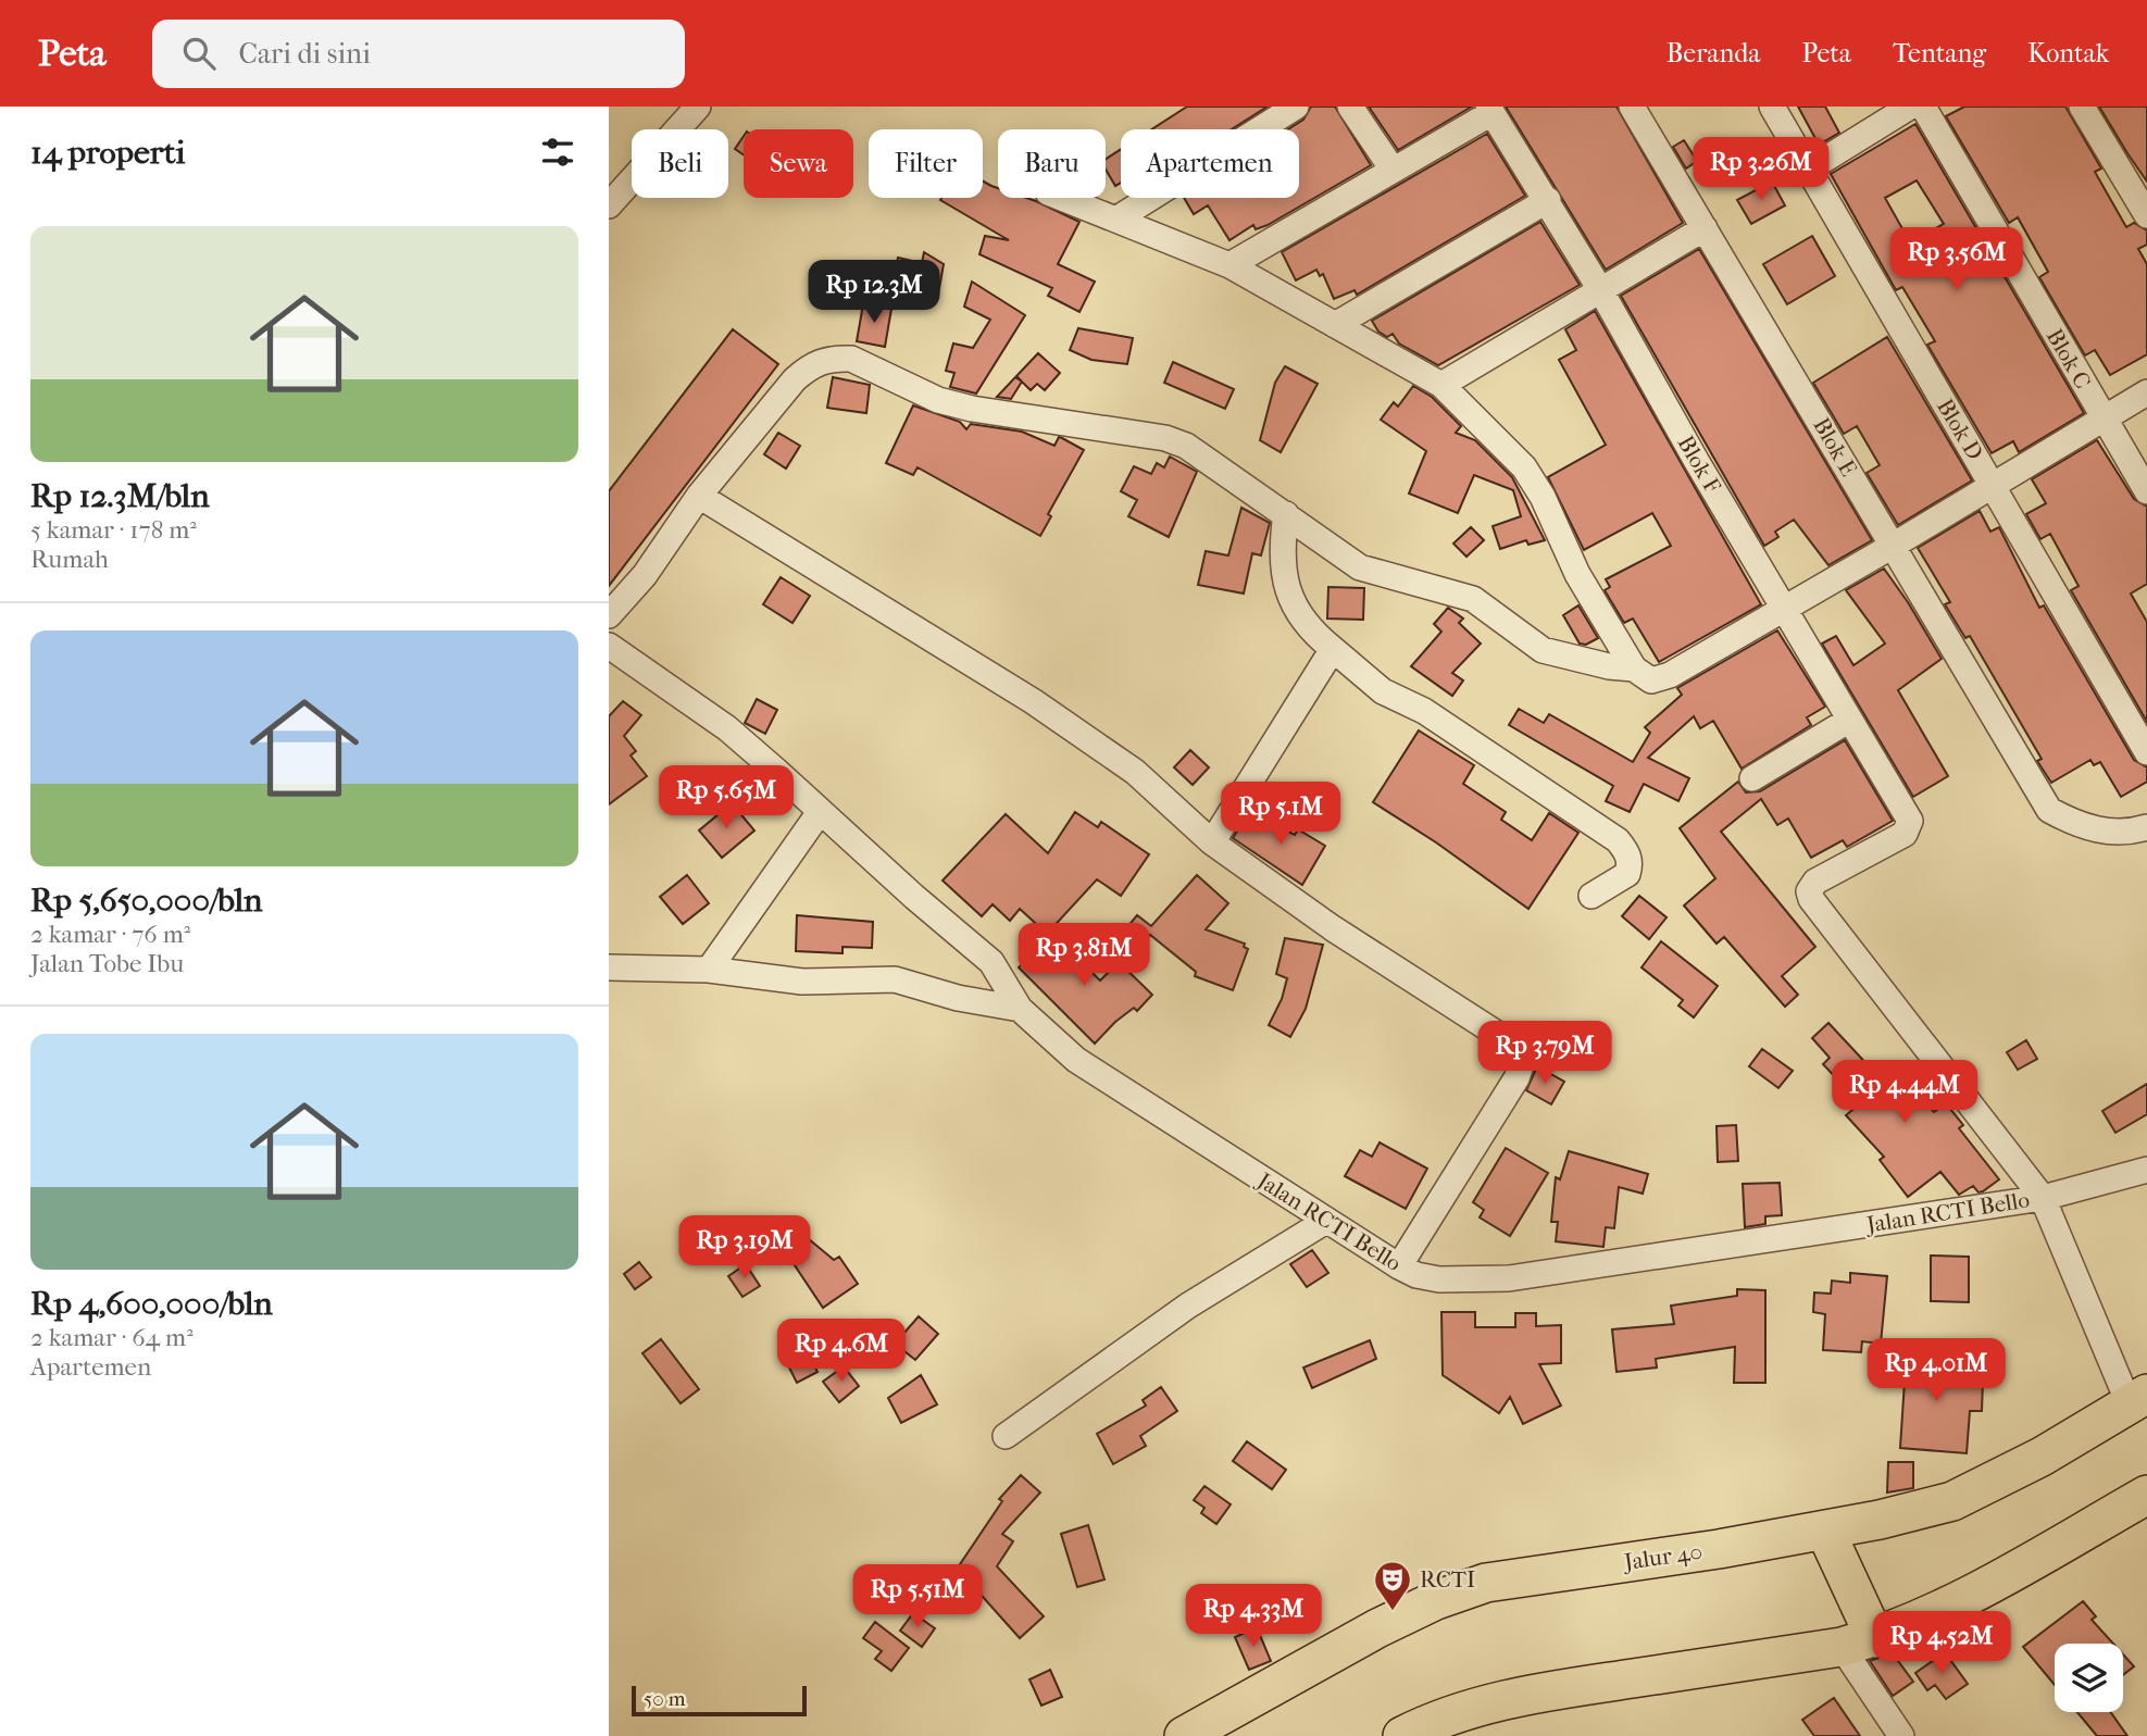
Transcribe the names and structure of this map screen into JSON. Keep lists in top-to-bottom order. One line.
{"streets":{"highway":["Jalur 40"],"street":["Blok C","Blok D","Blok E","Blok F","Jalan RCTI Bello"]},"crossings":[["Blok F","Jalan RCTI Bello"]],"places":{"theatre":["RCTI"]},"scale_bar":"50 m","page":{"header":"Peta","search":"Cari di sini","nav":["Beranda","Peta","Tentang","Kontak"],"heading":"14 properti","chip":["Beli","Sewa","Filter","Baru","Apartemen"],"price":["Rp 3.26M","Rp 3.56M","Rp 12.3M","Rp 5.65M","Rp 5.1M","Rp 3.81M","Rp 3.79M","Rp 4.44M","Rp 3.19M","Rp 4.6M","Rp 4.01M","Rp 5.51M","Rp 4.33M","Rp 4.52M"],"list":[{"name":"Rp 12.3M/bln","note":"5 kamar · 178 m² · Rumah"},{"name":"Rp 5,650,000/bln","note":"2 kamar · 76 m² · Jalan Tobe Ibu"},{"name":"Rp 4,600,000/bln","note":"2 kamar · 64 m² · Apartemen"}],"scale":"50 m"}}
